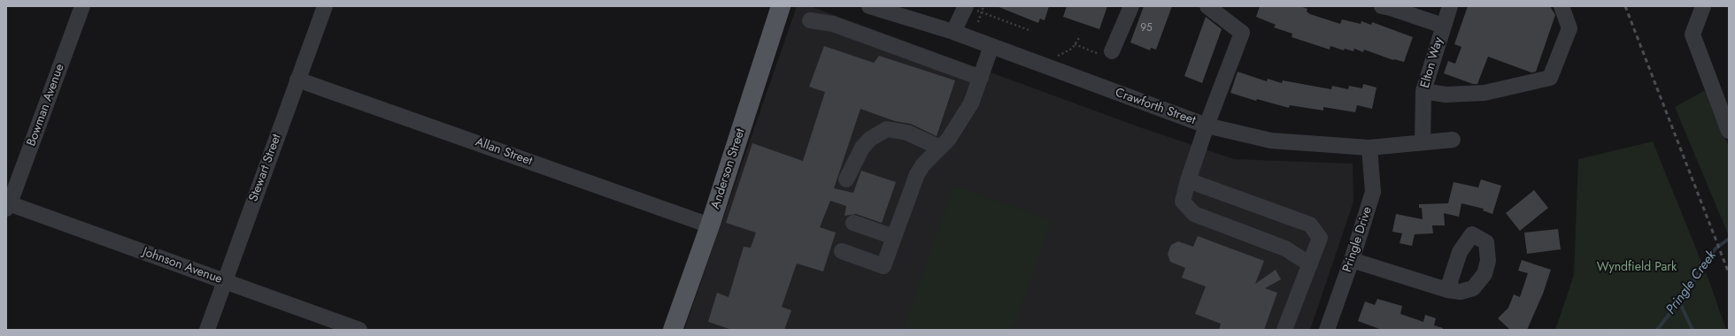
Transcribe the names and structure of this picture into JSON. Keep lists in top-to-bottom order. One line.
{"streets":{"main road":["Anderson Street"],"street":["Elton Way","Bowman Avenue","Crawforth Street","Allan Street","Stewart Street","Pringle Drive","Johnson Avenue"]},"crossings":[["Elton Way","Crawforth Street"],["Bowman Avenue","Johnson Avenue"],["Crawforth Street","Pringle Drive"],["Allan Street","Stewart Street"],["Allan Street","Anderson Street"],["Stewart Street","Johnson Avenue"]],"water":["Pringle Creek"],"parks":["Wyndfield Park"],"house_numbers":["95"]}
